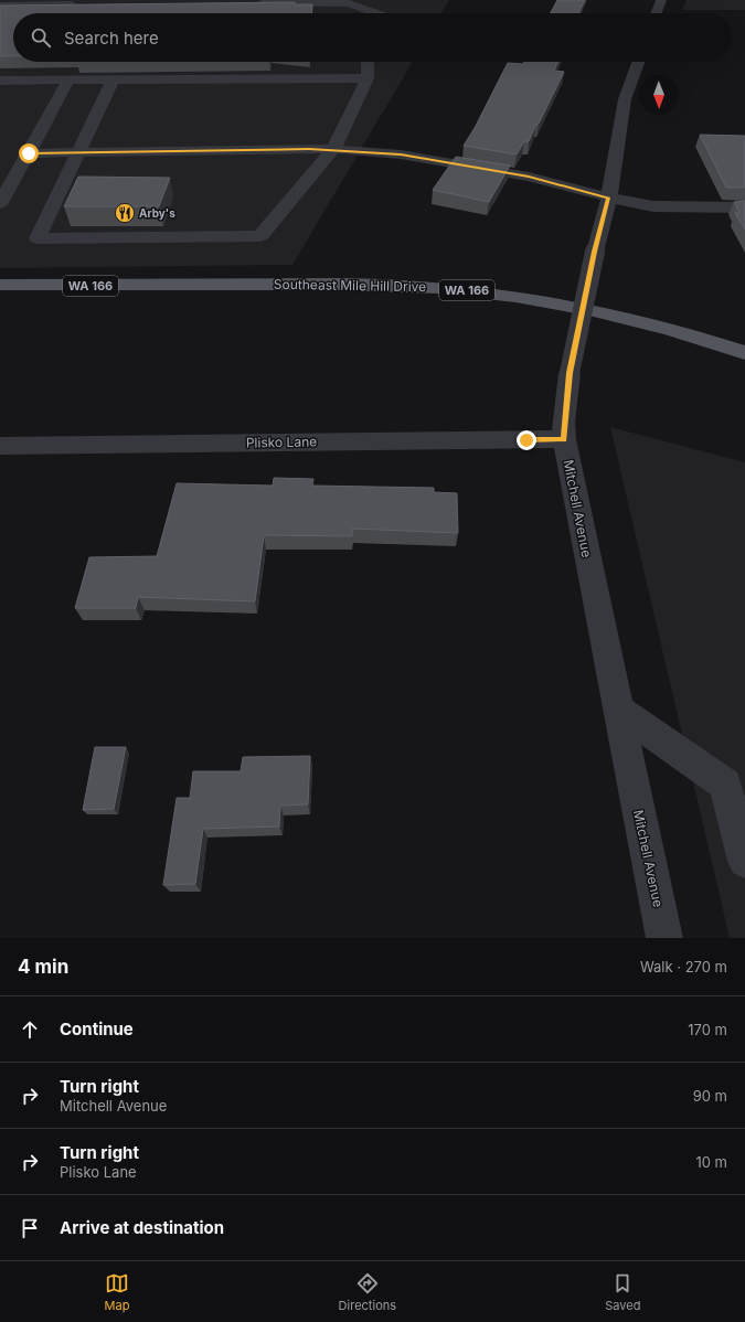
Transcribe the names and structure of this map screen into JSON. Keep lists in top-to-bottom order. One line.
{"streets":{"main road":["WA 166","Southeast Mile Hill Drive"],"street":["Plisko Lane","Mitchell Avenue"]},"crossings":[["Plisko Lane","Mitchell Avenue"]],"places":{"restaurant":["Arby's"]},"north":"bottom","page":{"search":"Search here","heading":["4 min","Walk · 270 m"],"list":[["Continue","170 m"],["Turn right","Mitchell Avenue","90 m"],["Turn right","Plisko Lane","10 m"],"Arrive at destination"],"nav":["Map","Directions","Saved"]}}
